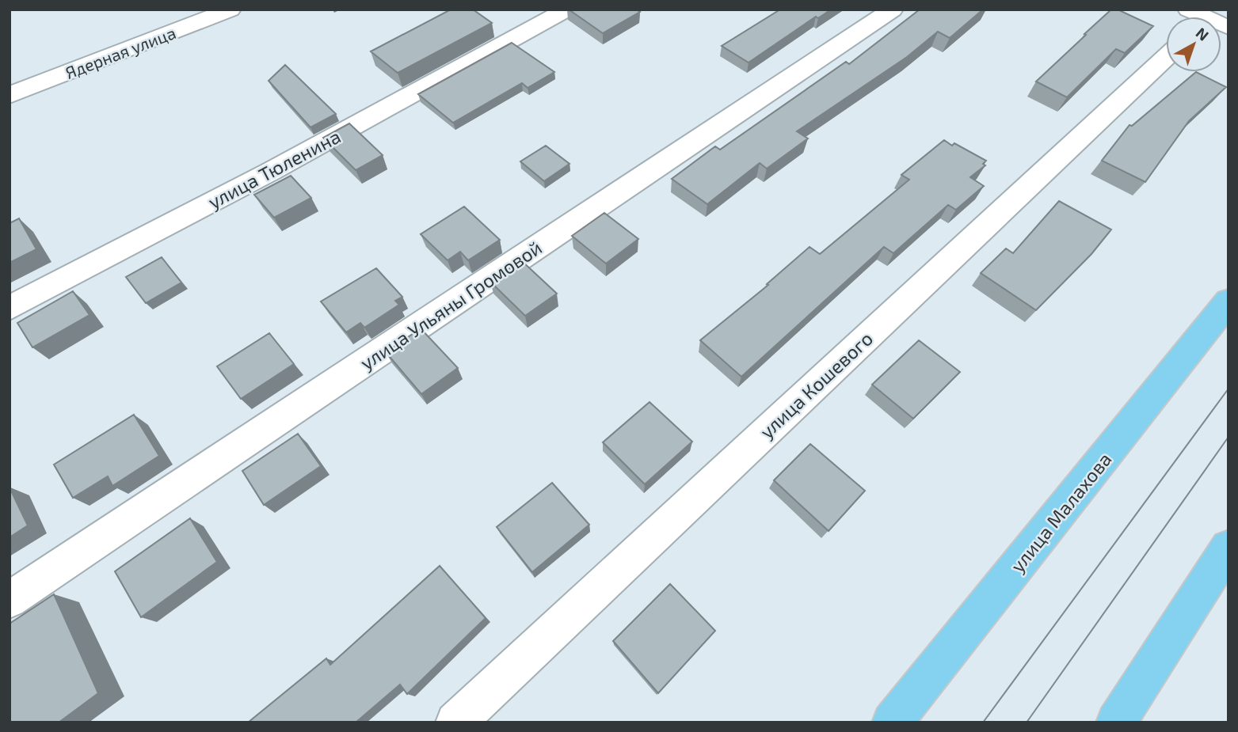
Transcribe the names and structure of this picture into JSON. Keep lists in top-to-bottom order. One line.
{"streets":{"main road":["улица Малахова"],"street":["Ядерная улица","улица Тюленина","улица Ульяны Громовой","улица Кошевого"]},"north":"top right"}
